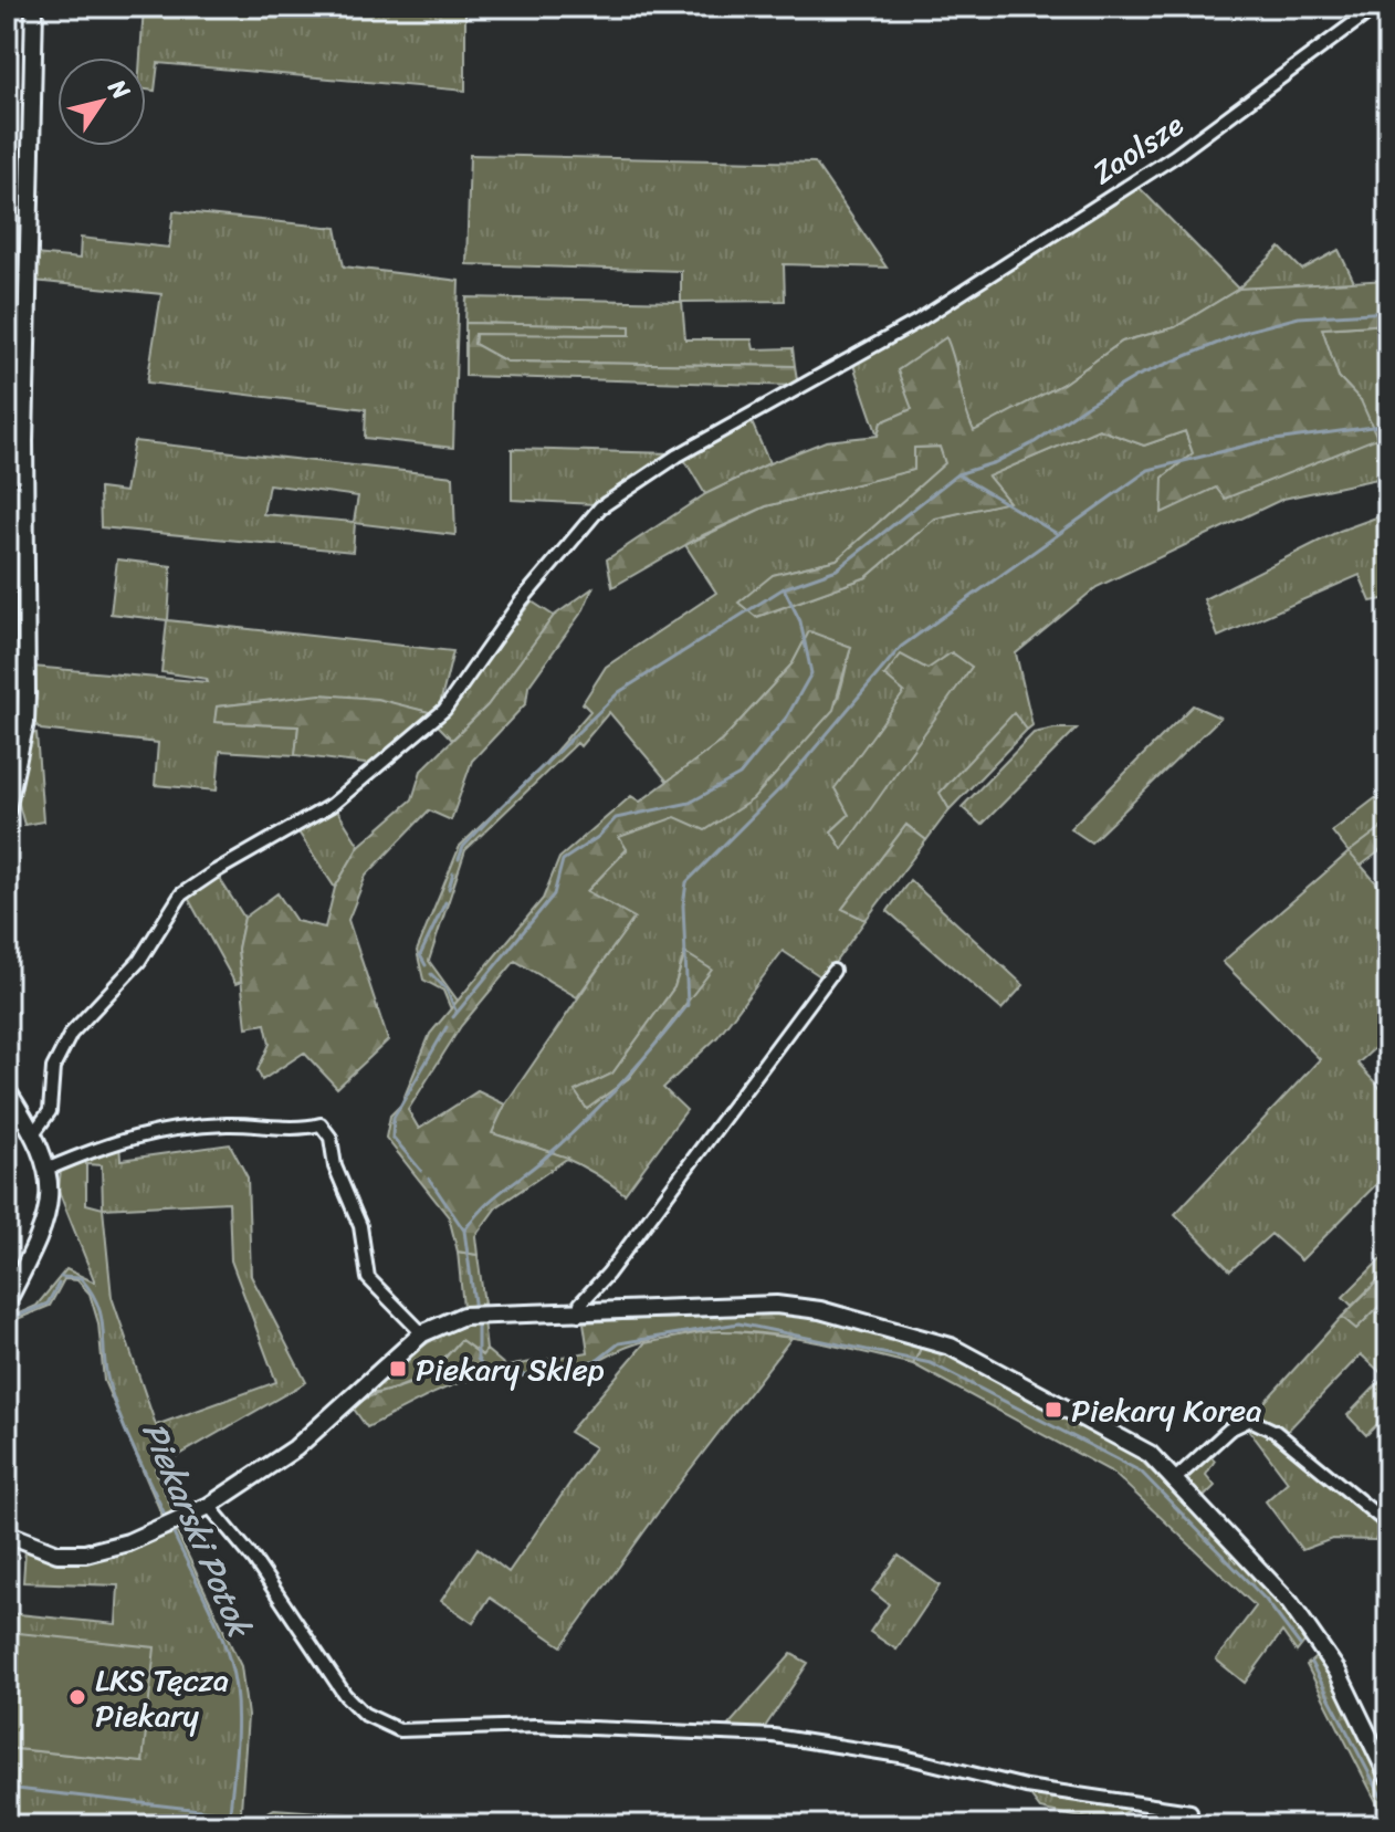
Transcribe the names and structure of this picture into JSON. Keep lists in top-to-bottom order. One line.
{"streets":{"street":["Zaolsze"]},"water":["Piekarski Potok"],"places":{"transit":["Piekary Sklep","Piekary Korea"],"other":["LKS Tęcza Piekary"]},"north":"top right"}
